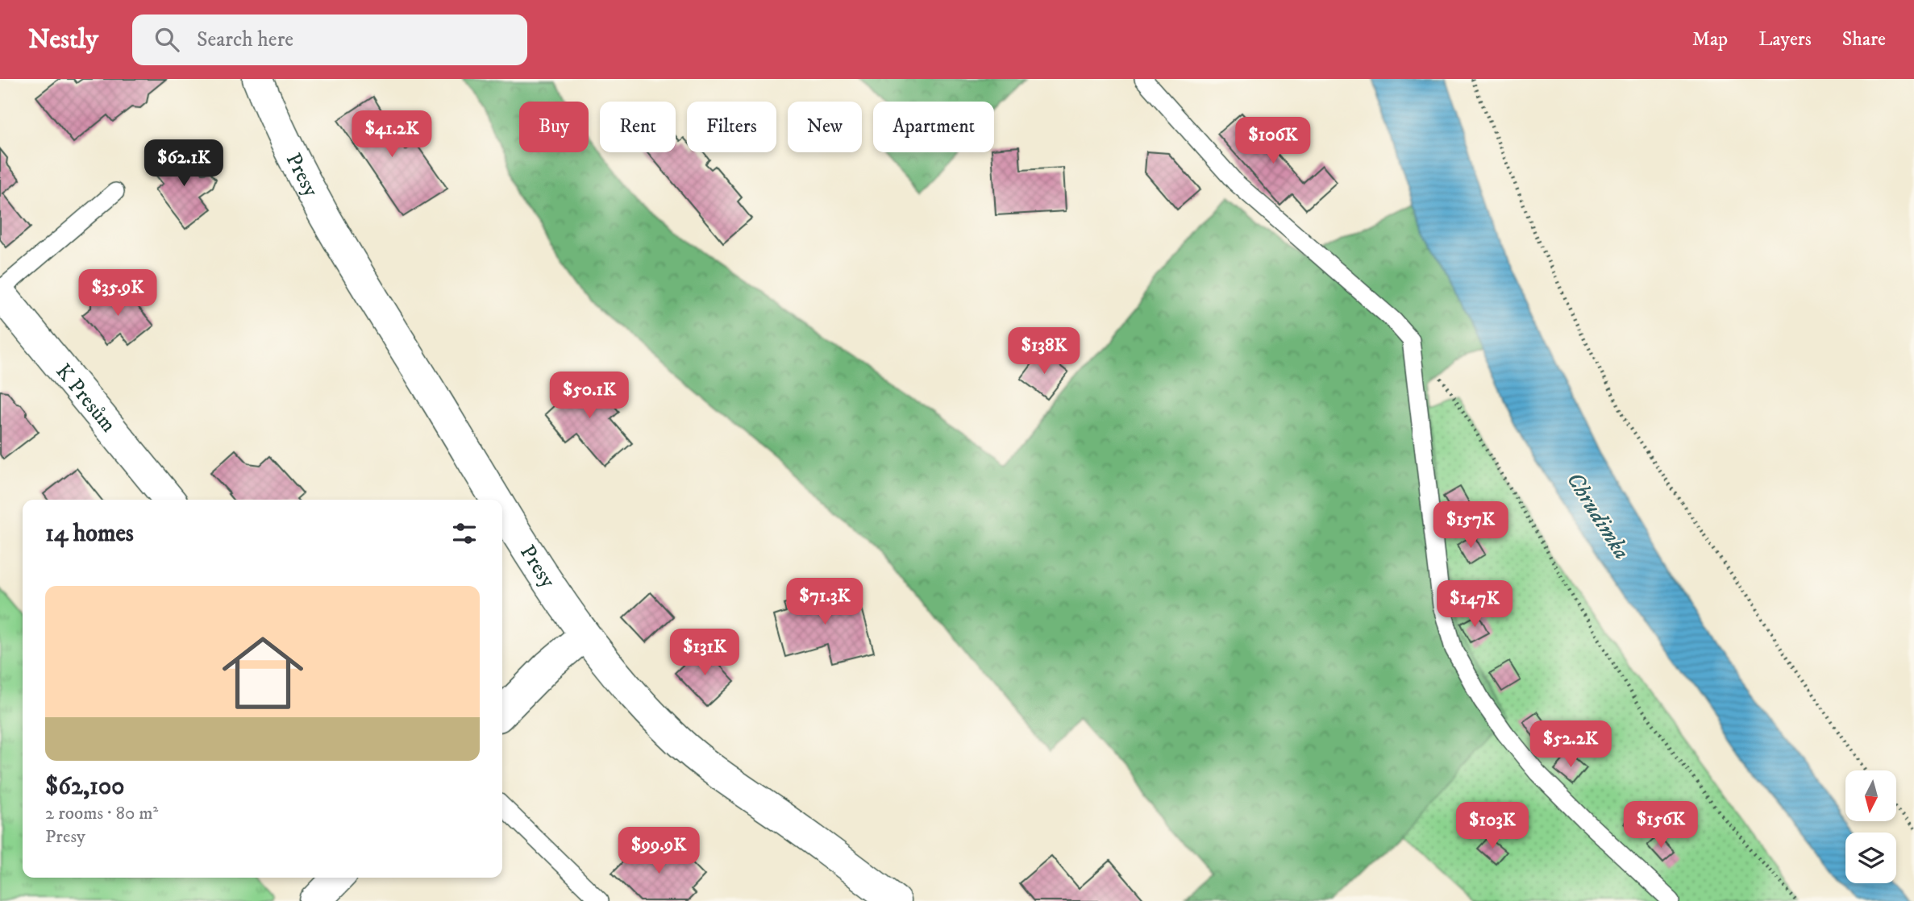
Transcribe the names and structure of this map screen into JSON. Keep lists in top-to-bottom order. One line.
{"streets":{"street":["Presy","K Presům"]},"water":["Chrudimka"],"north":"bottom","page":{"header":"Nestly","search":"Search here","nav":["Map","Layers","Share"],"chip":["Buy","Rent","Filters","New","Apartment"],"price":["$41.2K","$106K","$62.1K","$35.9K","$138K","$50.1K","$157K","$71.3K","$147K","$131K","$52.2K","$156K","$103K","$99.9K"],"heading":"14 homes","list":[{"name":"$62,100","note":"2 rooms · 80 m² · Presy"}]}}
